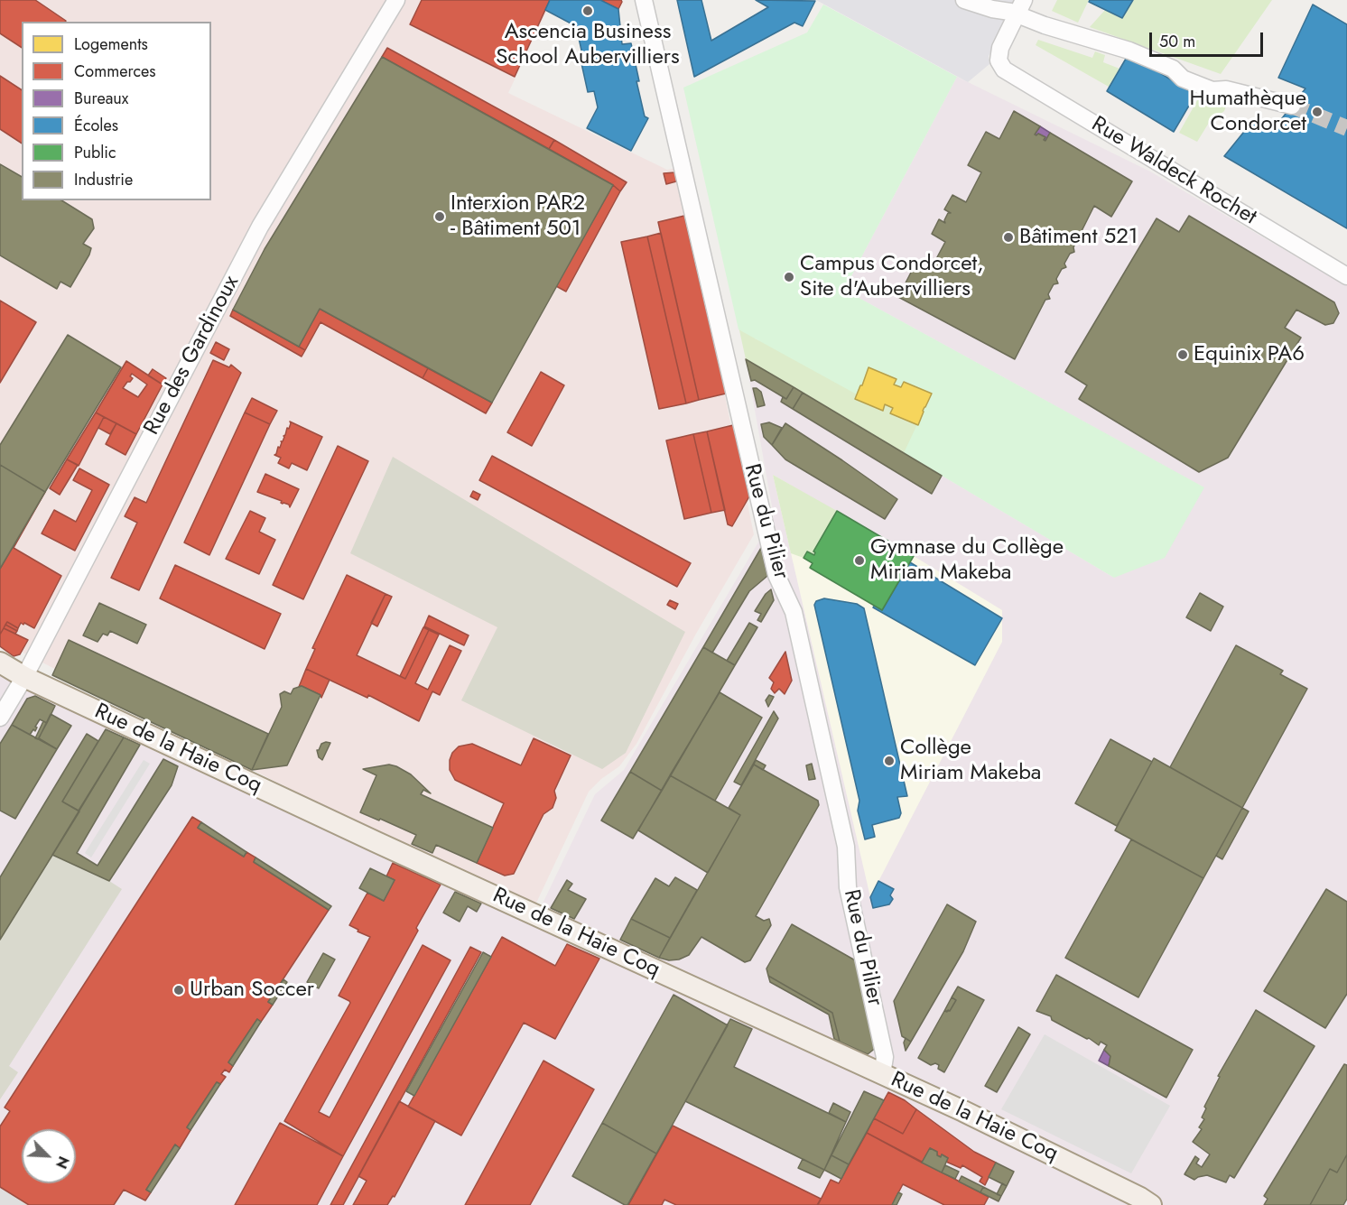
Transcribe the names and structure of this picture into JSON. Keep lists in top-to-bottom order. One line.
{"streets":{"main road":["Rue de la Haie Coq"],"street":["Rue Waldeck Rochet","Rue des Gardinoux","Rue du Pilier"]},"crossings":[["Rue des Gardinoux","Rue de la Haie Coq"],["Rue du Pilier","Rue de la Haie Coq"]],"places":["Ascencia Business School Aubervilliers","Humathèque Condorcet","Interxion PAR2 - Bâtiment 501","Bâtiment 521","Campus Condorcet, Site d'Aubervilliers","Equinix PA6","Gymnase du Collège Miriam Makeba","Collège Miriam Makeba","Urban Soccer"],"legend":["Logements","Commerces","Bureaux","Écoles","Public","Industrie"],"scale_bar":"50 m","north":"bottom right"}
